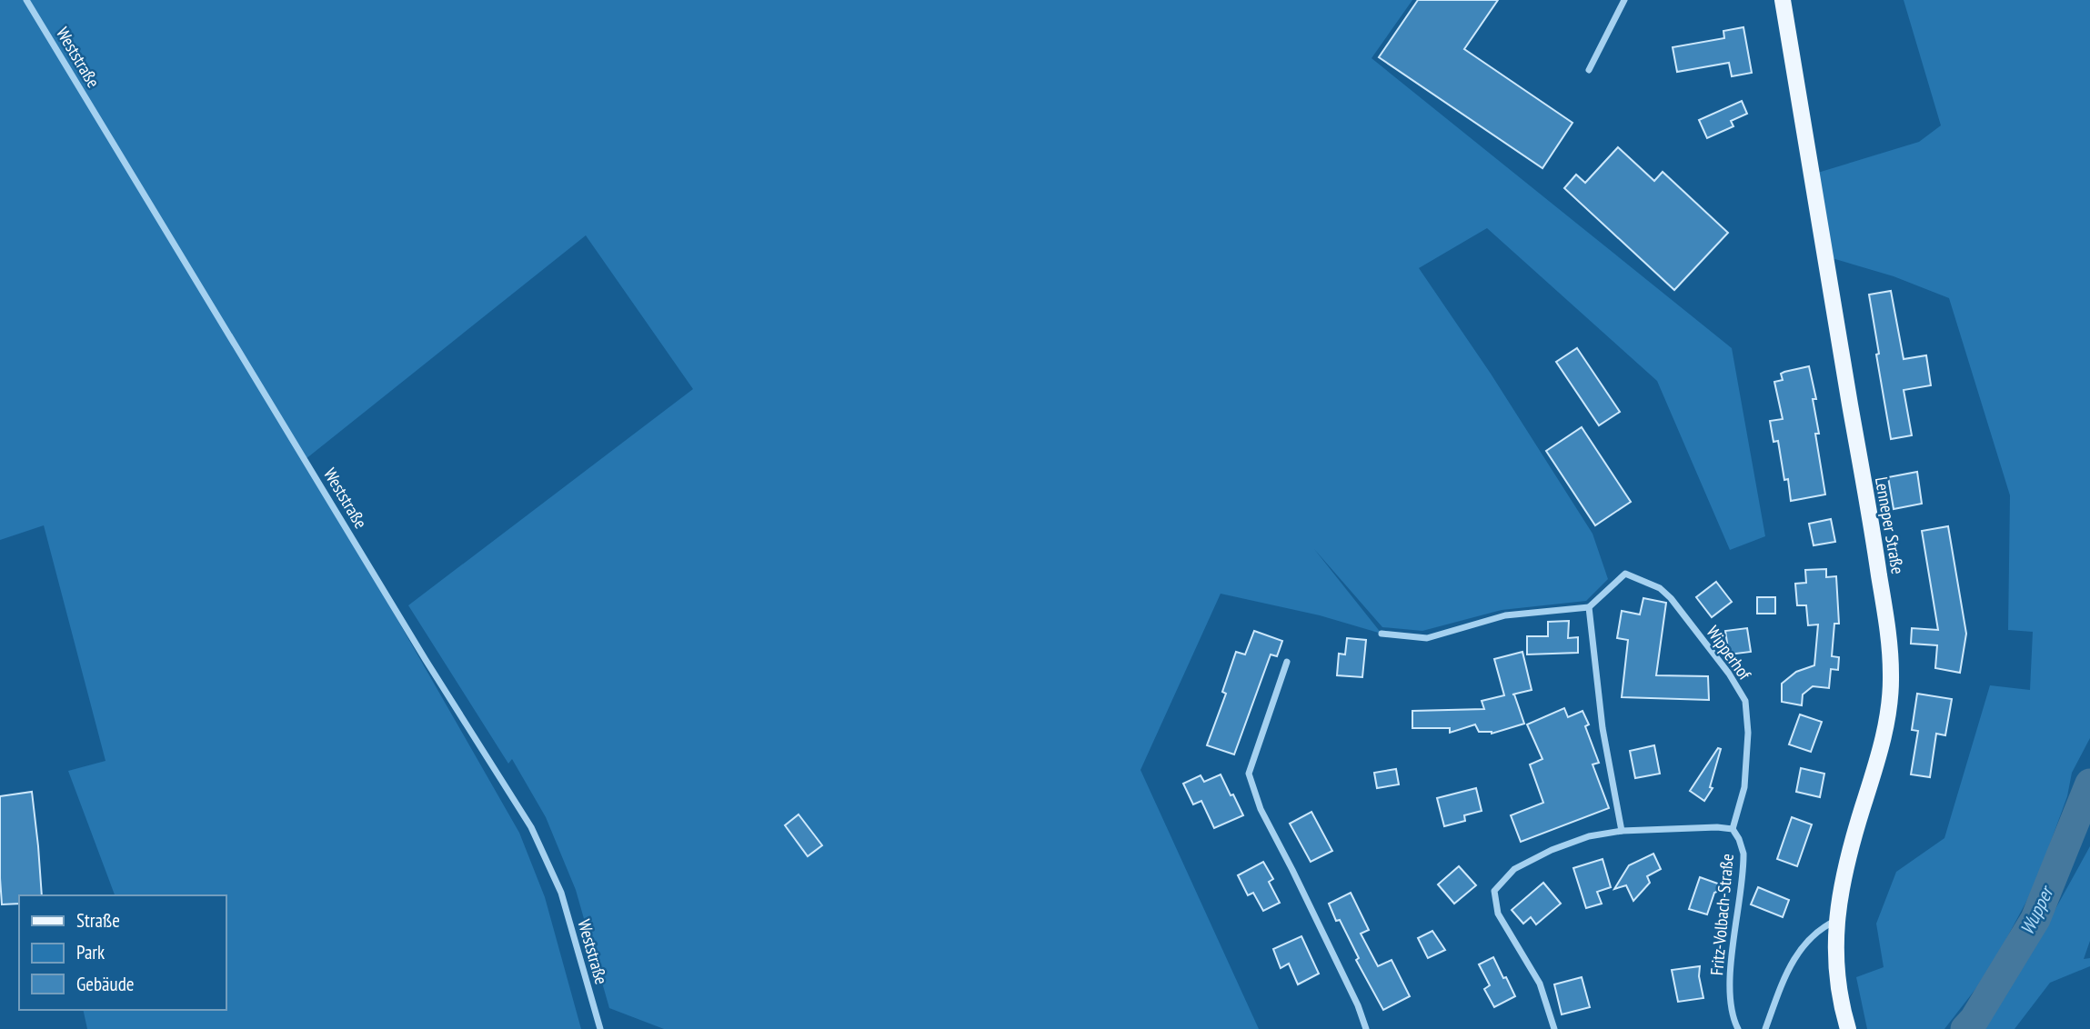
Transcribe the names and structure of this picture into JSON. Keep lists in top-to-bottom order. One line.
{"streets":{"main road":["Lenneper Straße"],"street":["Weststraße","Wipperhof","Fritz-Volbach-Straße"]},"crossings":[["Wipperhof","Fritz-Volbach-Straße"]],"water":["Wupper"],"legend":["Straße","Park","Gebäude"]}
